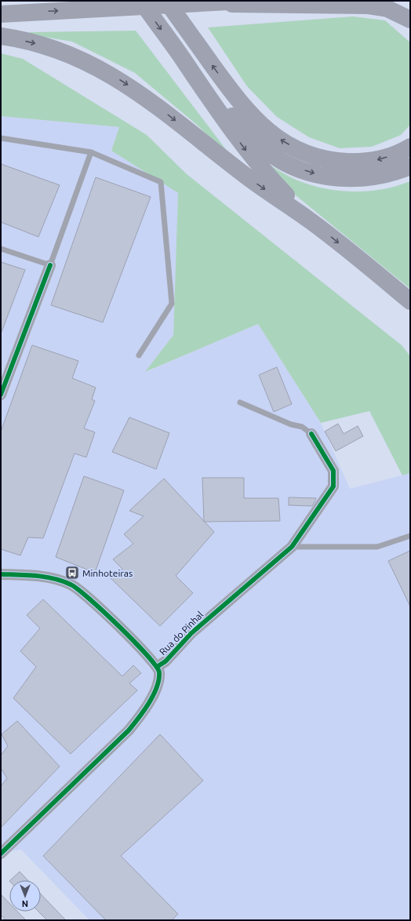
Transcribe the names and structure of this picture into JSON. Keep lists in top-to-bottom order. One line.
{"streets":{"street":["Rua do Pinhal"]},"places":{"bus stop":["Minhoteiras"]},"north":"bottom"}
